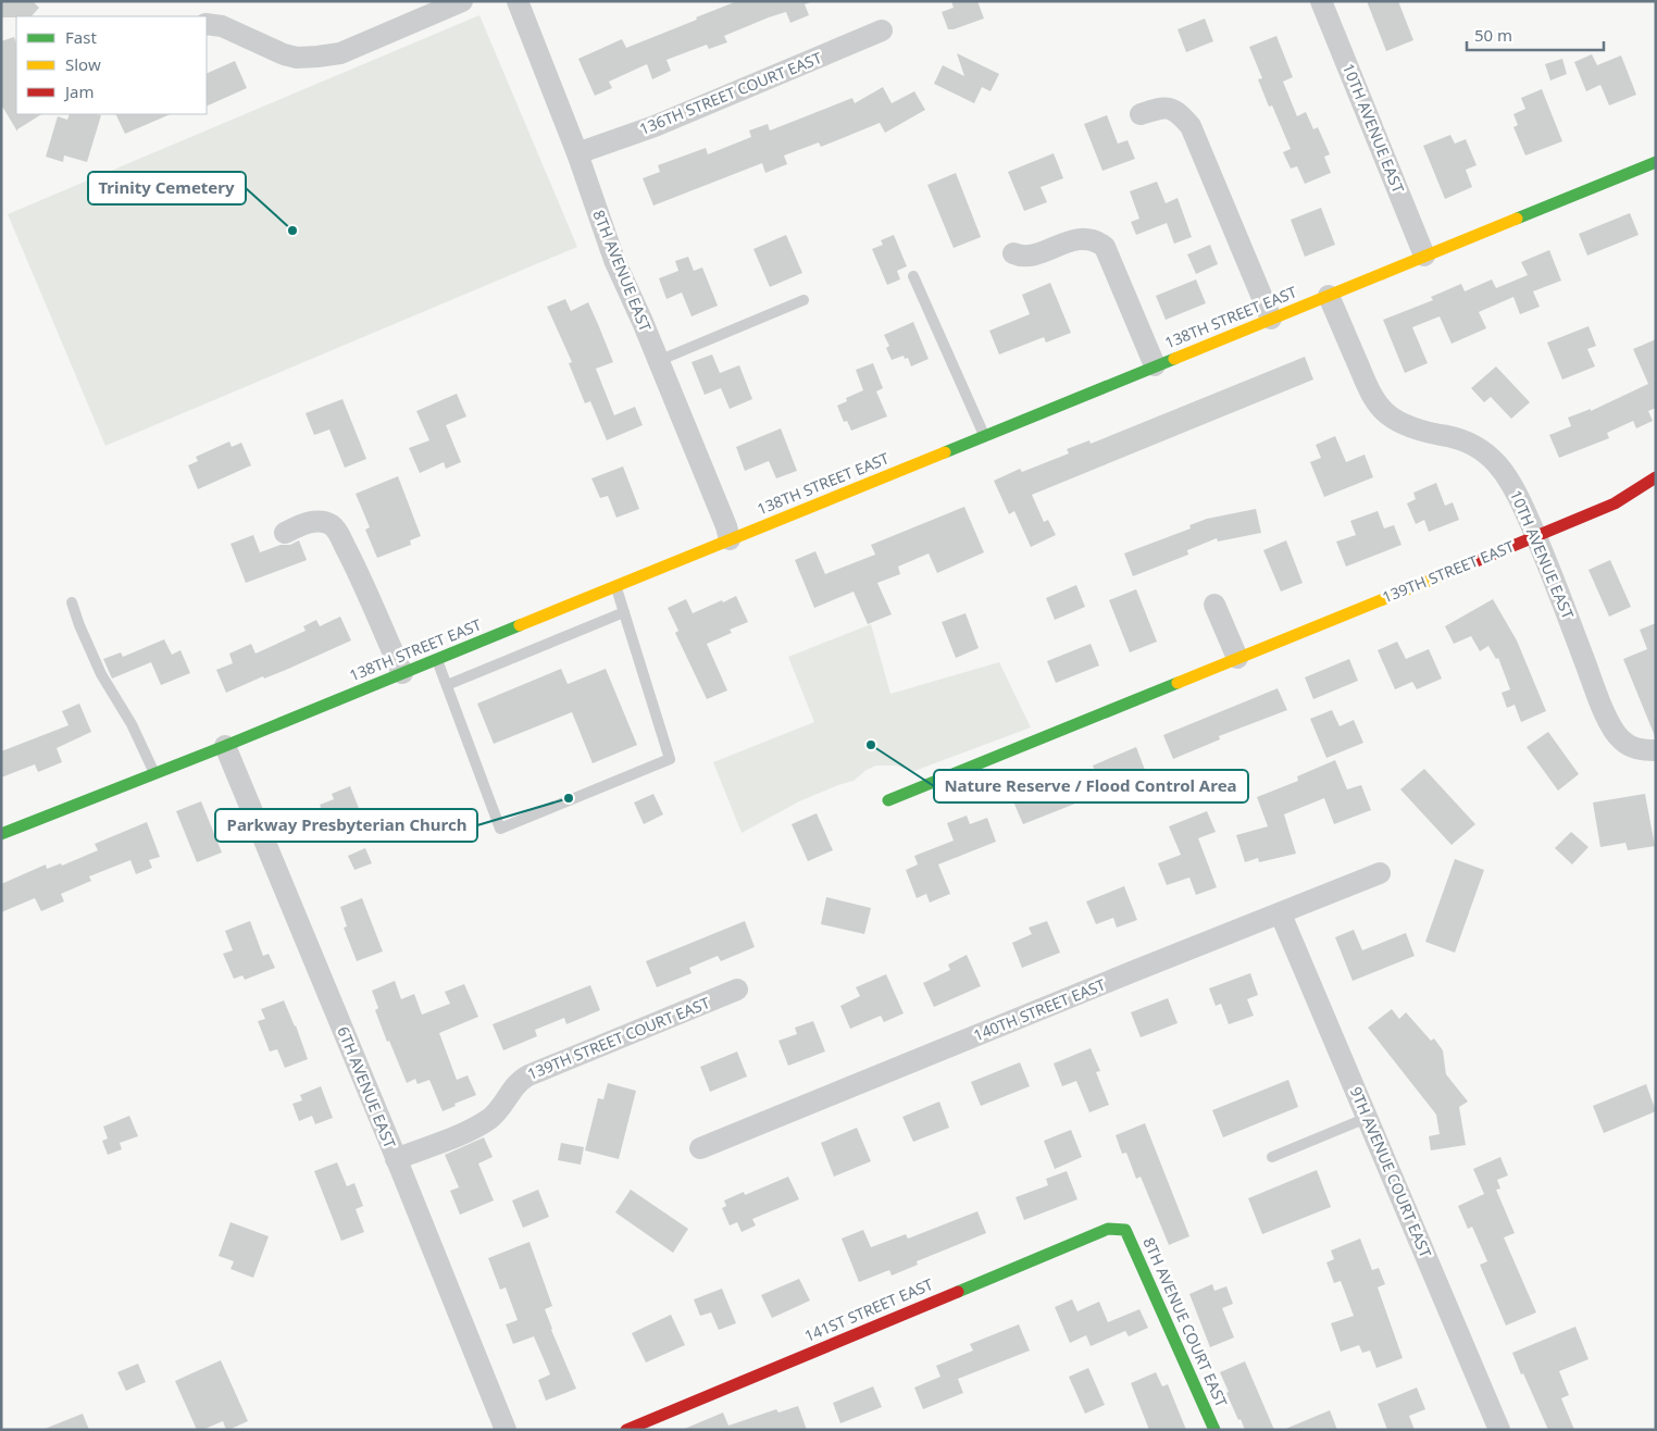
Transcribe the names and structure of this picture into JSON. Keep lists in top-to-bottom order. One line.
{"streets":{"street":["136TH STREET COURT EAST","10TH AVENUE EAST","8TH AVENUE EAST","138TH STREET EAST","139TH STREET EAST","140TH STREET EAST","139TH STREET COURT EAST","6TH AVENUE EAST","9TH AVENUE COURT EAST","141ST STREET EAST","8TH AVENUE COURT EAST"]},"crossings":[["136TH STREET COURT EAST","8TH AVENUE EAST"],["10TH AVENUE EAST","138TH STREET EAST"],["10TH AVENUE EAST","139TH STREET EAST"],["8TH AVENUE EAST","138TH STREET EAST"],["138TH STREET EAST","6TH AVENUE EAST"],["140TH STREET EAST","9TH AVENUE COURT EAST"],["139TH STREET COURT EAST","6TH AVENUE EAST"],["141ST STREET EAST","8TH AVENUE COURT EAST"]],"places":["Trinity Cemetery","Nature Reserve / Flood Control Area","Parkway Presbyterian Church"],"legend":["Fast","Slow","Jam"],"scale_bar":"50 m"}
